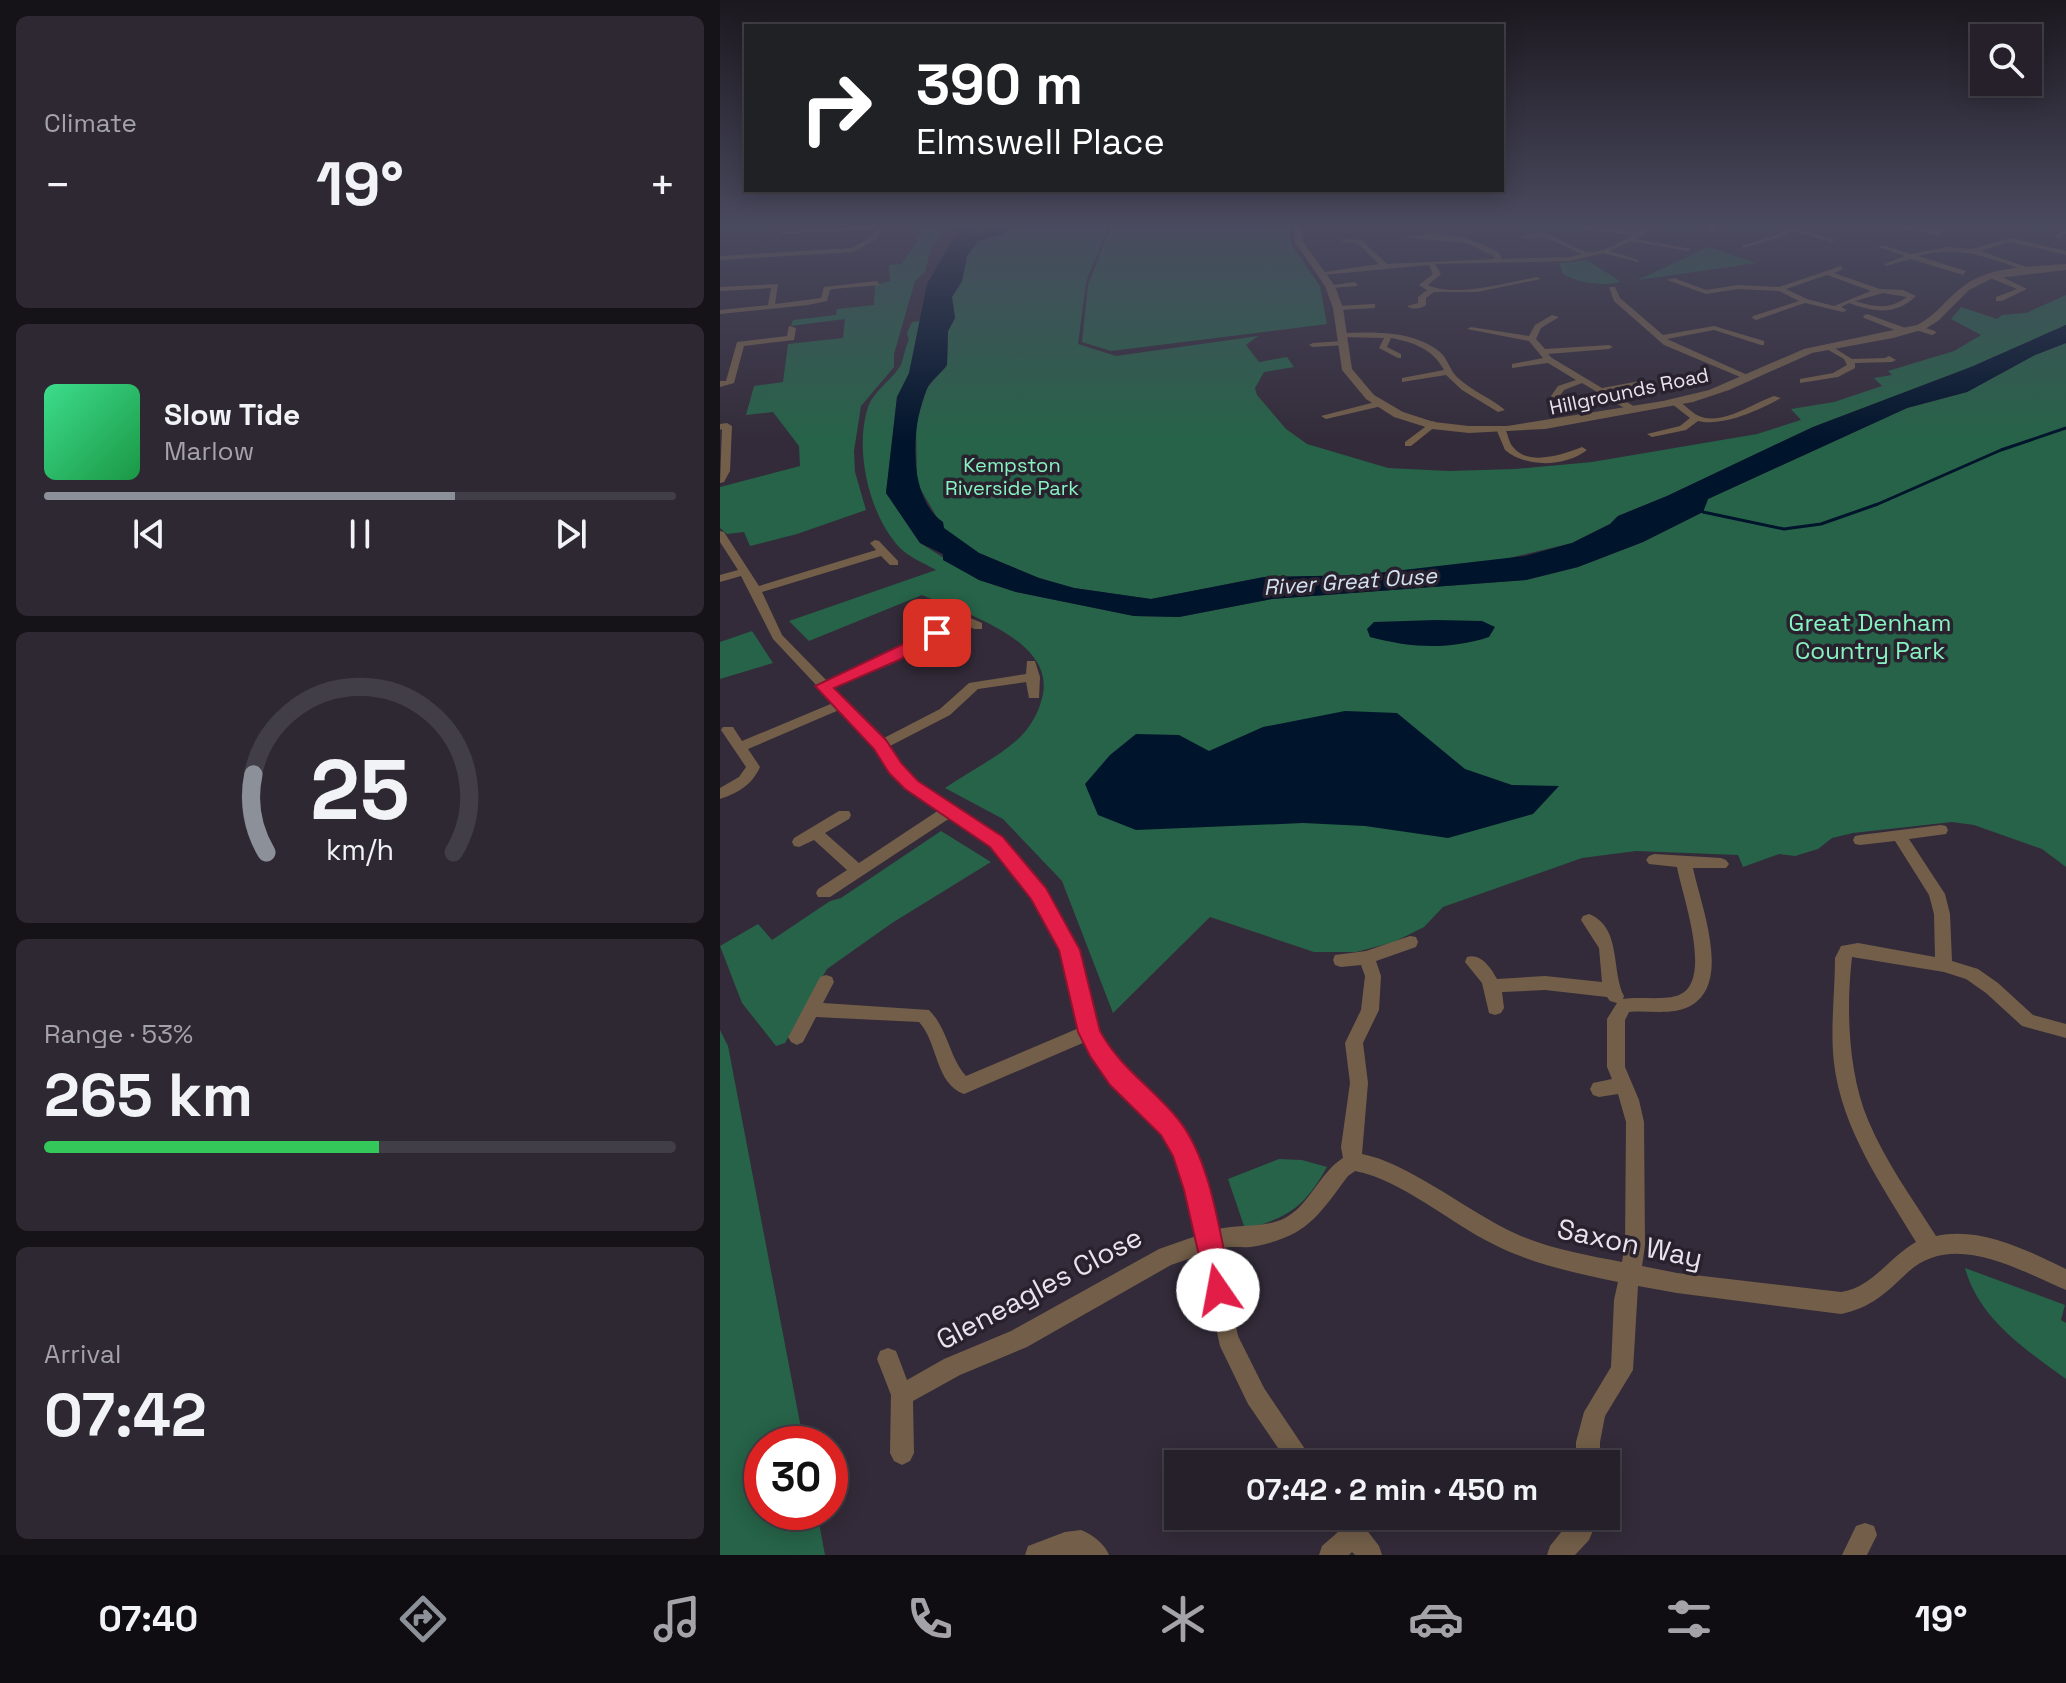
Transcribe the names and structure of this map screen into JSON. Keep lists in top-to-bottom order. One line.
{"streets":{"street":["Hillgrounds Road","Saxon Way","Gleneagles Close"]},"water":["River Great Ouse"],"parks":["Kempston Riverside Park","Great Denham Country Park"],"page":{"tile":["Climate",["Range · 53%","265 km"],["Arrival","07:42"]],"turn":["390 m","Elmswell Place"],"heat":["−","19°","+"],"song":["Slow Tide","Marlow"],"limit":"30","trip":"07:42 · 2 min · 450 m","tabs":["07:40","19°"],"gauge":["25","km/h"]}}
